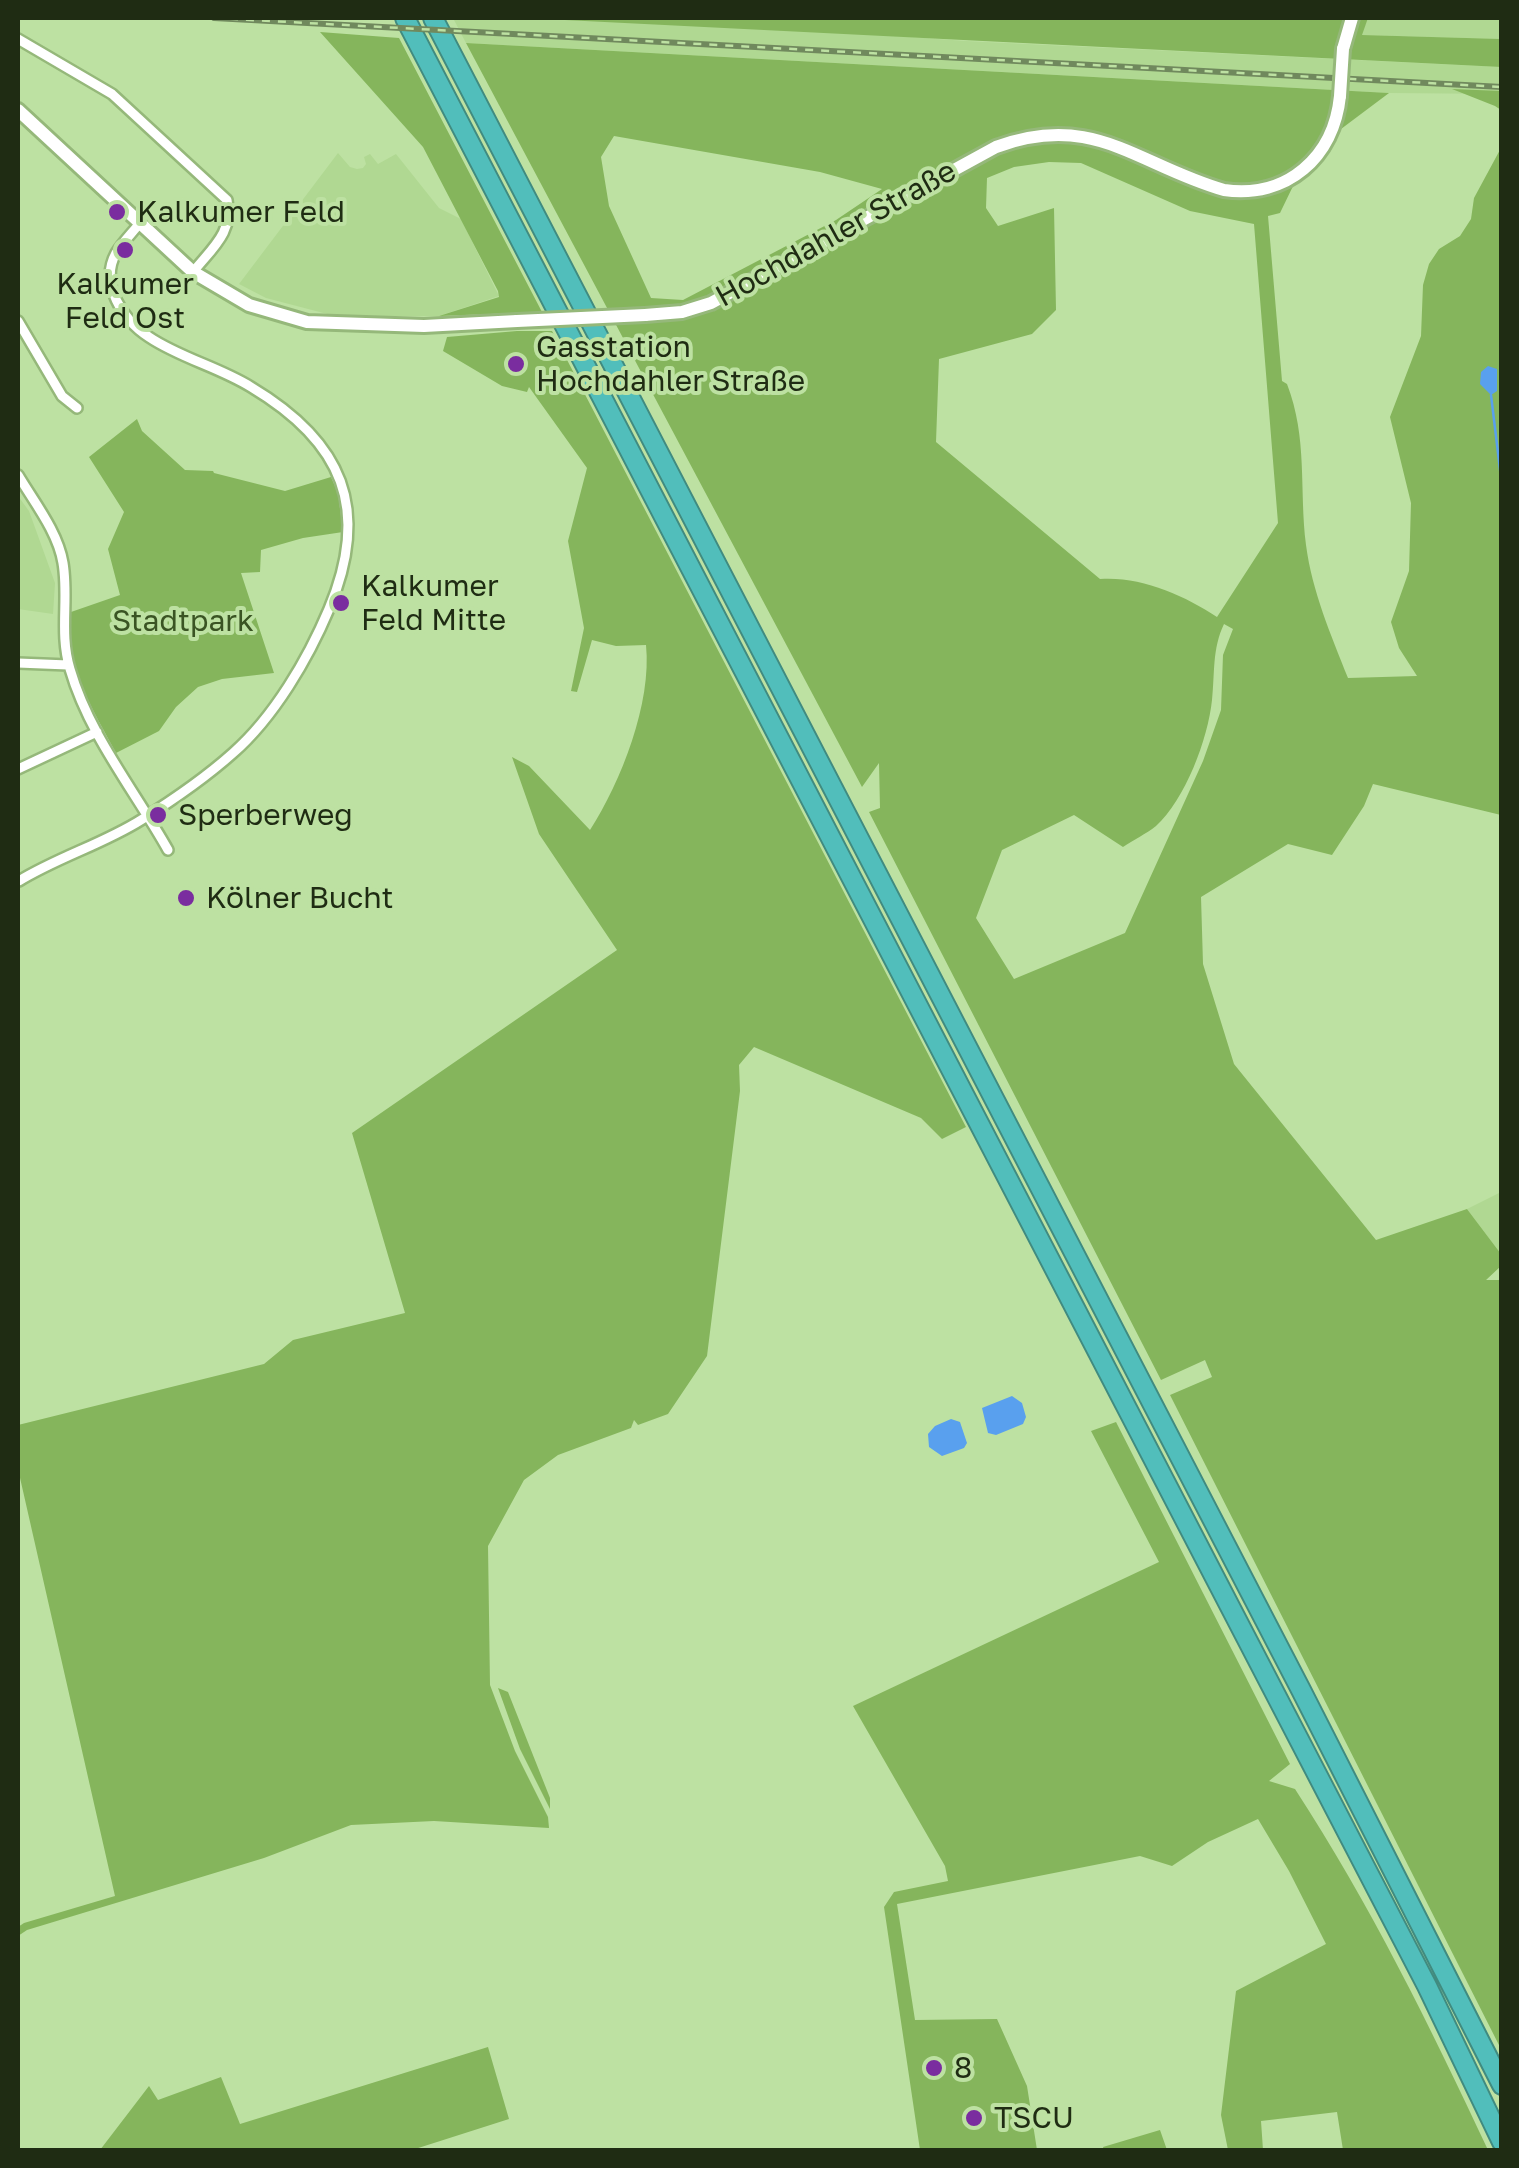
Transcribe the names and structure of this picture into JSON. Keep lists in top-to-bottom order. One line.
{"streets":{"main road":["Hochdahler Straße"]},"parks":["Stadtpark"],"places":["Kalkumer Feld","Kalkumer Feld Ost","Gasstation Hochdahler Straße","Kalkumer Feld Mitte","Sperberweg","Kölner Bucht","8","TSCU"]}
